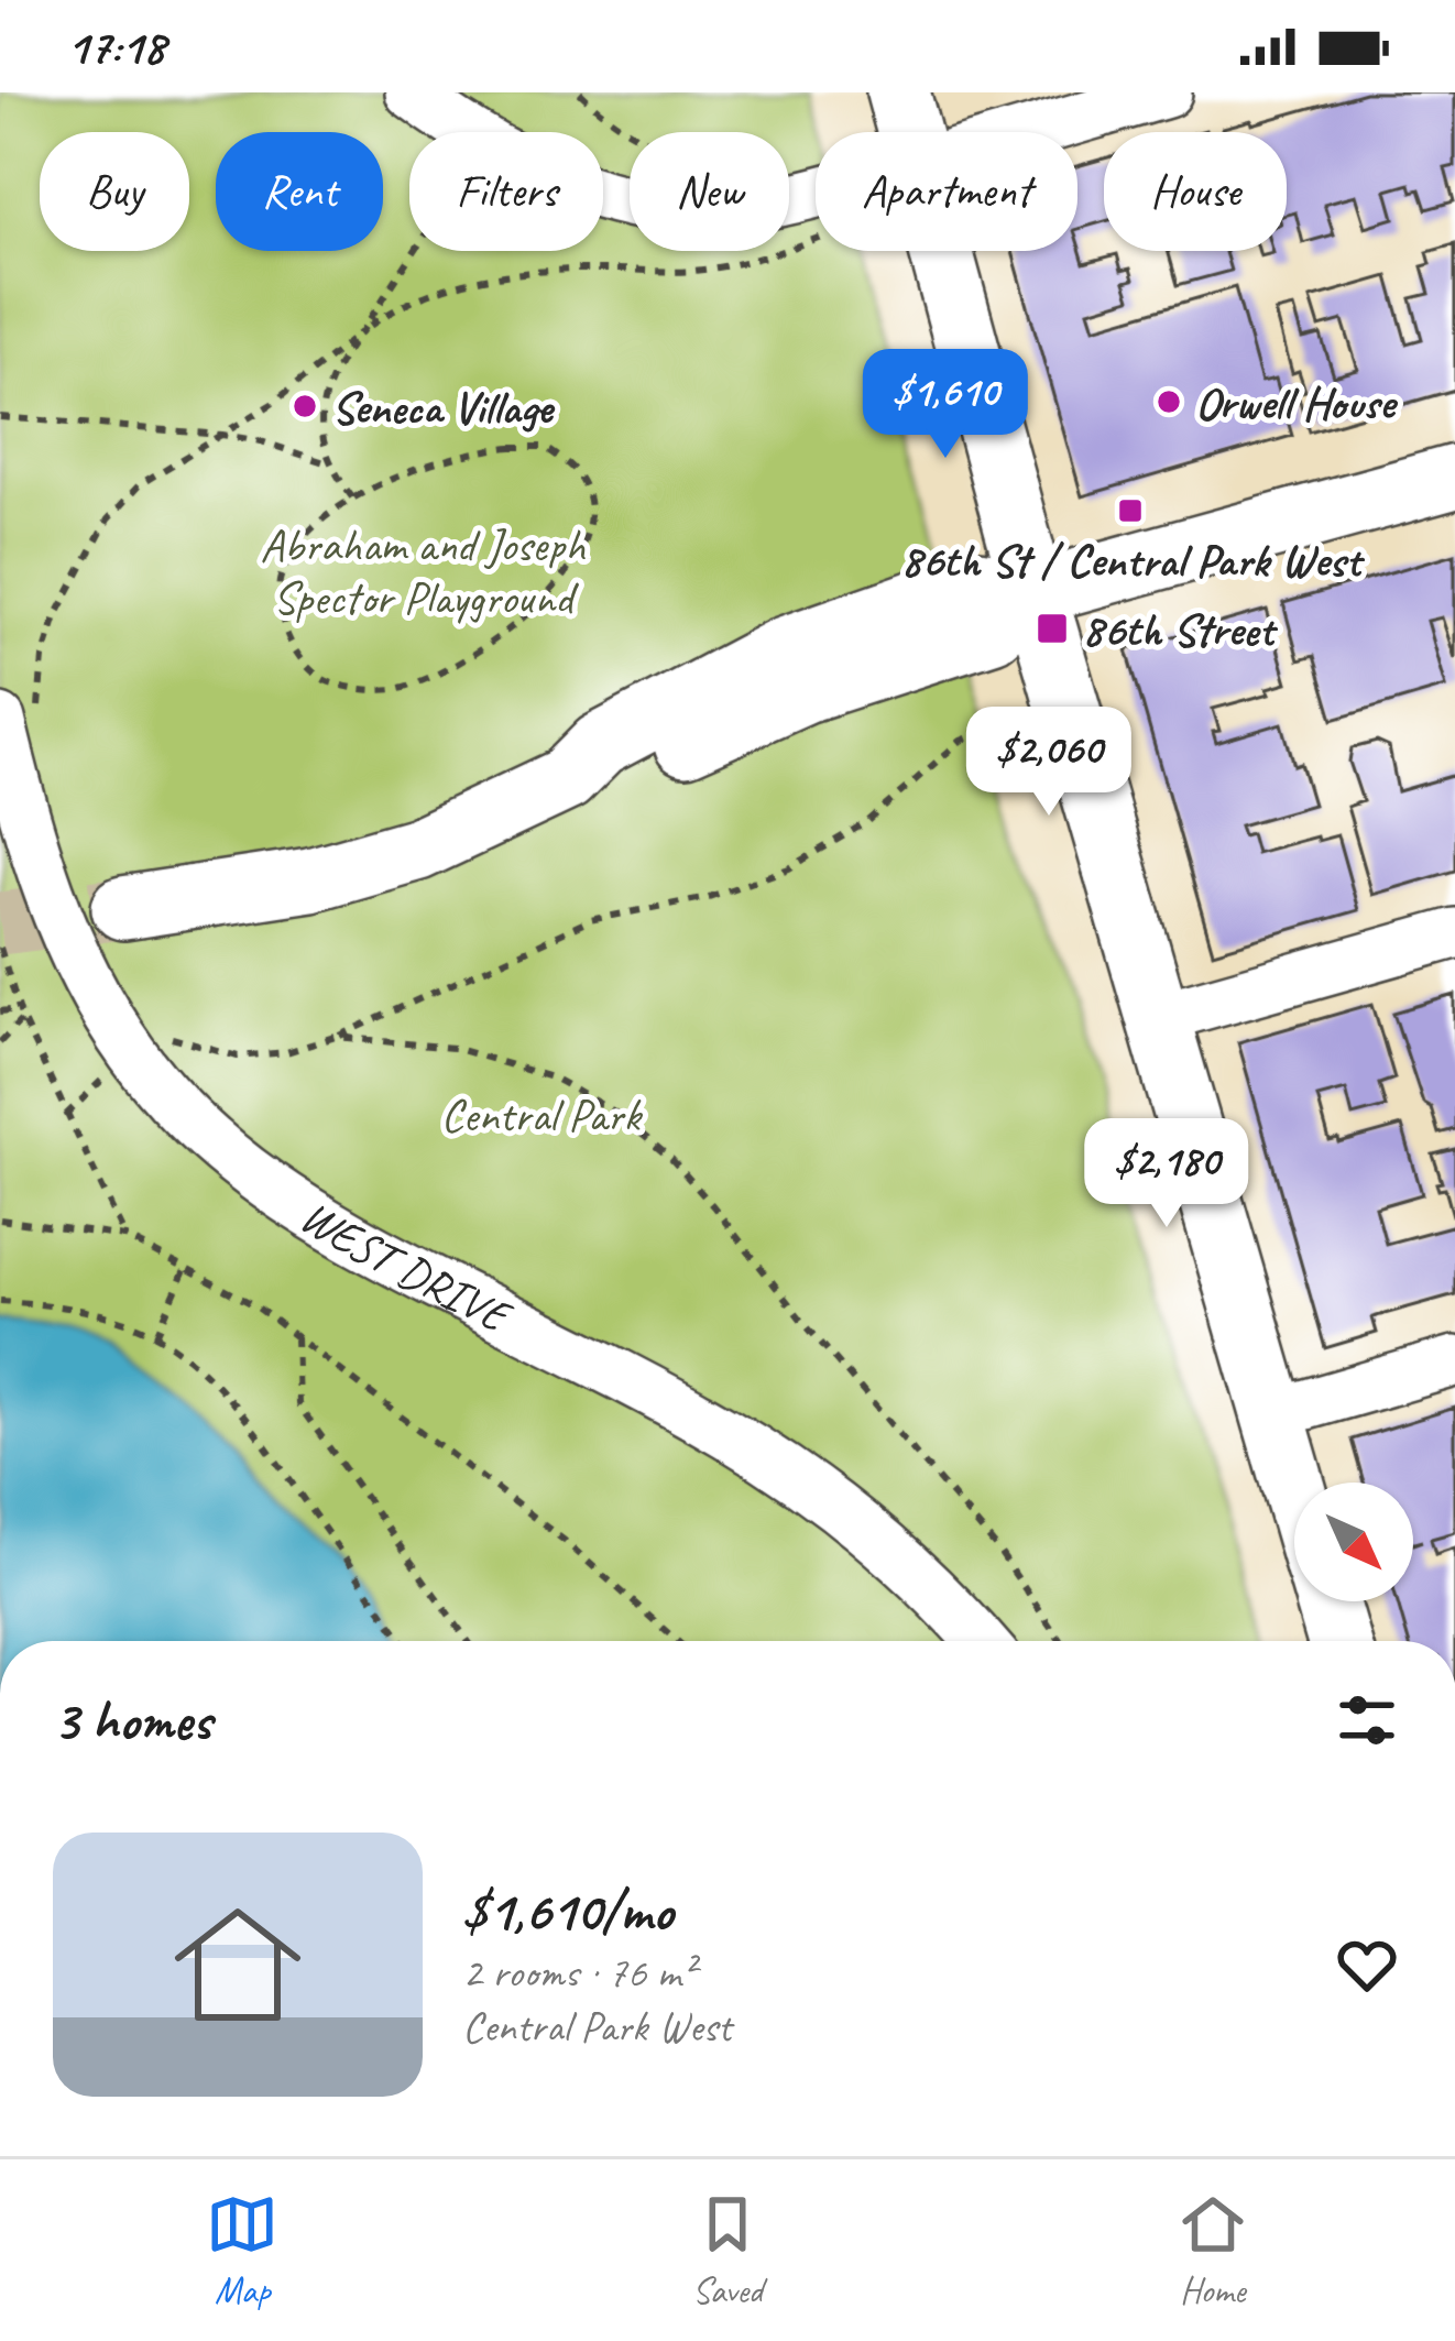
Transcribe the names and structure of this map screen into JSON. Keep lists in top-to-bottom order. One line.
{"streets":{"street":["WEST DRIVE"]},"parks":["Abraham and Joseph Spector Playground","Central Park"],"places":{"other":["Orwell House","Seneca Village"],"transit":["86th St / Central Park West","86th Street"]},"north":"bottom right","page":{"status":"17:18","chip":["Buy","Rent","Filters","New","Apartment","House"],"price":["$1,610","$2,060","$2,180"],"heading":"3 homes","list":[{"name":"$1,610/mo","note":"2 rooms · 76 m² · Central Park West"}],"tabs":["Map","Saved","Home"]}}
